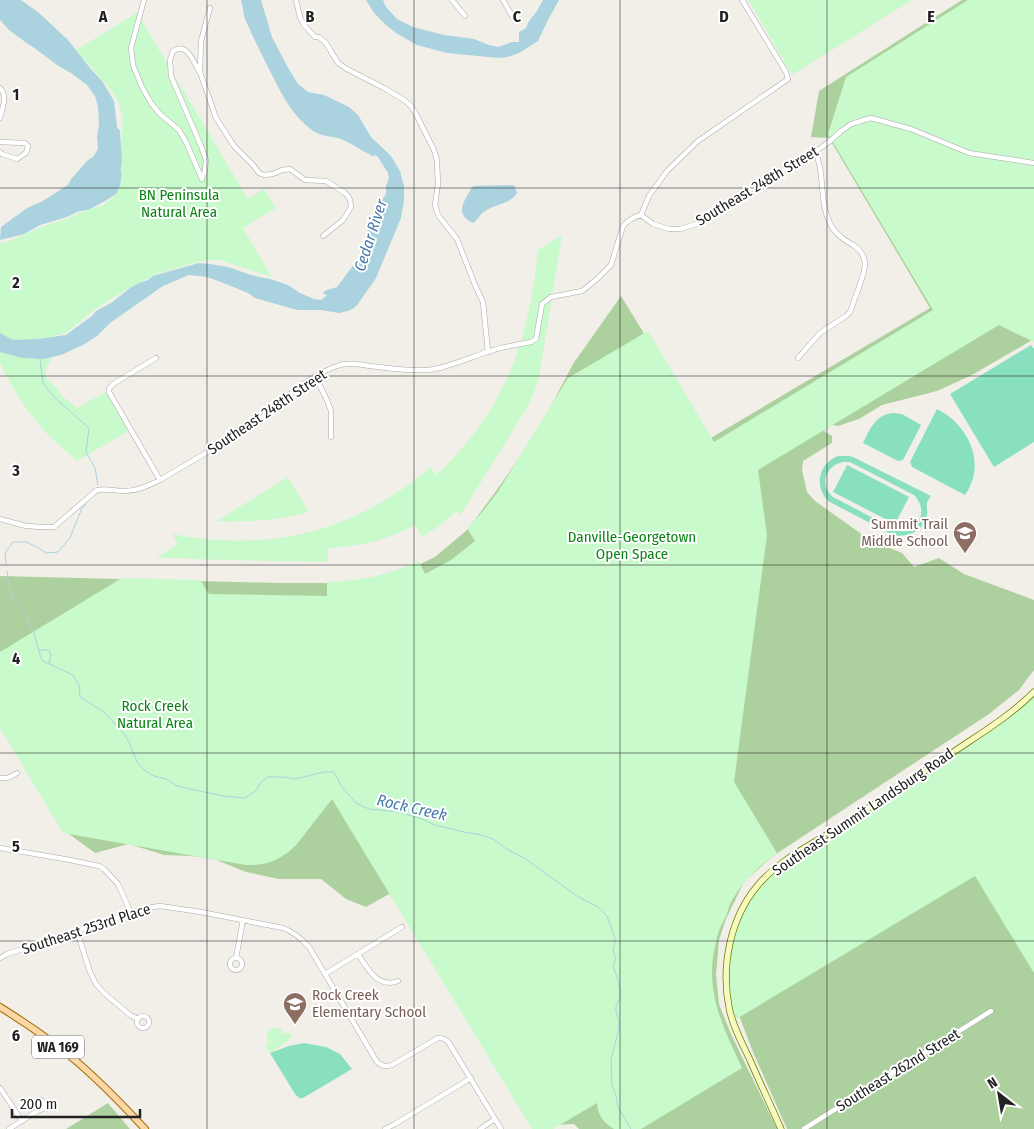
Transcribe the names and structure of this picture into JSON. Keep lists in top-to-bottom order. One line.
{"streets":{"main road":["WA 169"],"street":["Southeast 248th Street","Southeast Summit Landsburg Road","Southeast 253rd Place","Southeast 262nd Street"]},"water":["Cedar River","Rock Creek"],"parks":["BN Peninsula Natural Area","Danville-Georgetown Open Space","Rock Creek Natural Area"],"places":{"school or university":["Summit Trail Middle School","Rock Creek Elementary School"]},"scale_bar":"200 m","north":"top left","grid":{"columns":["A","B","C","D","E"],"rows":["1","2","3","4","5","6"]}}
